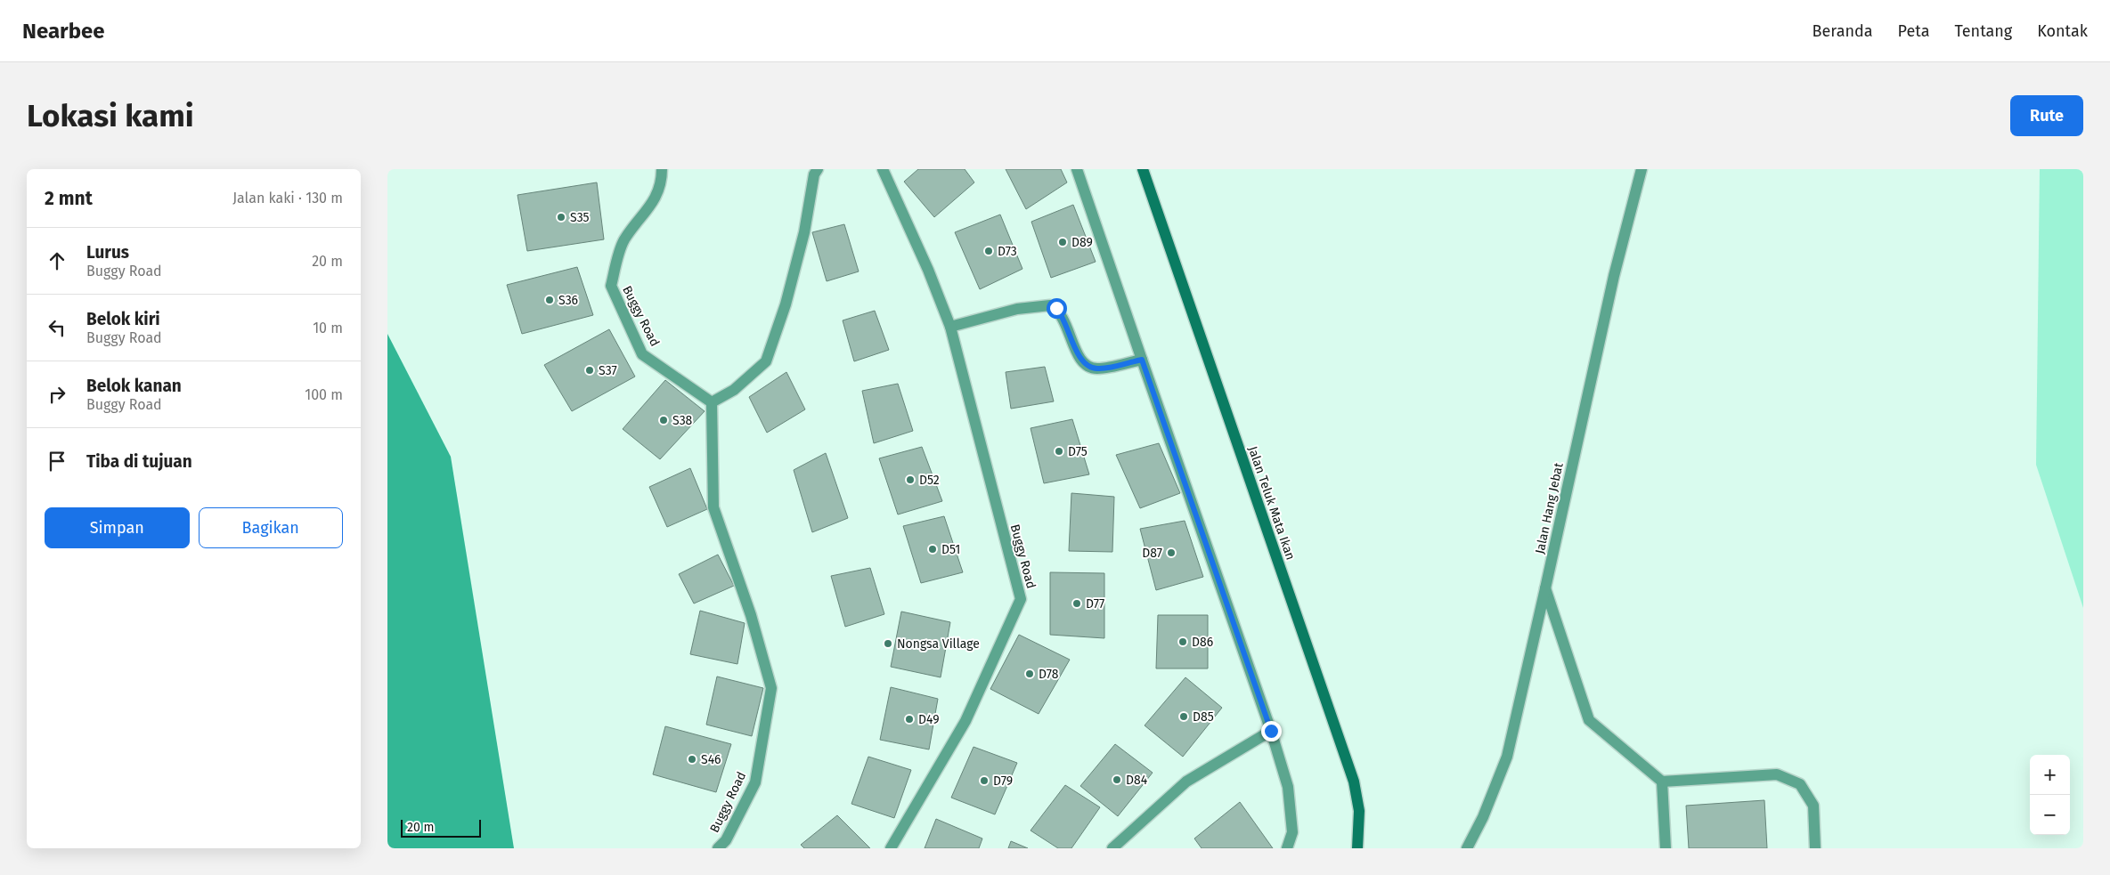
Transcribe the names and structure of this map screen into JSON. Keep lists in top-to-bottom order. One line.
{"streets":{"main road":["Jalan Teluk Mata Ikan"],"street":["Buggy Road","Jalan Hang Jebat"]},"places":["S35","D89","D73","S36","S37","S38","D75","D52","D51","D87","D77","D86","Nongsa Village","D78","D85","D49","S46","D84","D79"],"scale_bar":"20 m","page":{"header":"Nearbee","nav":["Beranda","Peta","Tentang","Kontak"],"buttons":["Rute",["Simpan","Bagikan"]],"title":"Lokasi kami","heading":["2 mnt","Jalan kaki · 130 m"],"list":[["Lurus","Buggy Road","20 m"],["Belok kiri","Buggy Road","10 m"],["Belok kanan","Buggy Road","100 m"],"Tiba di tujuan"],"map_buttons":["+","−"],"scale":"20 m"}}
